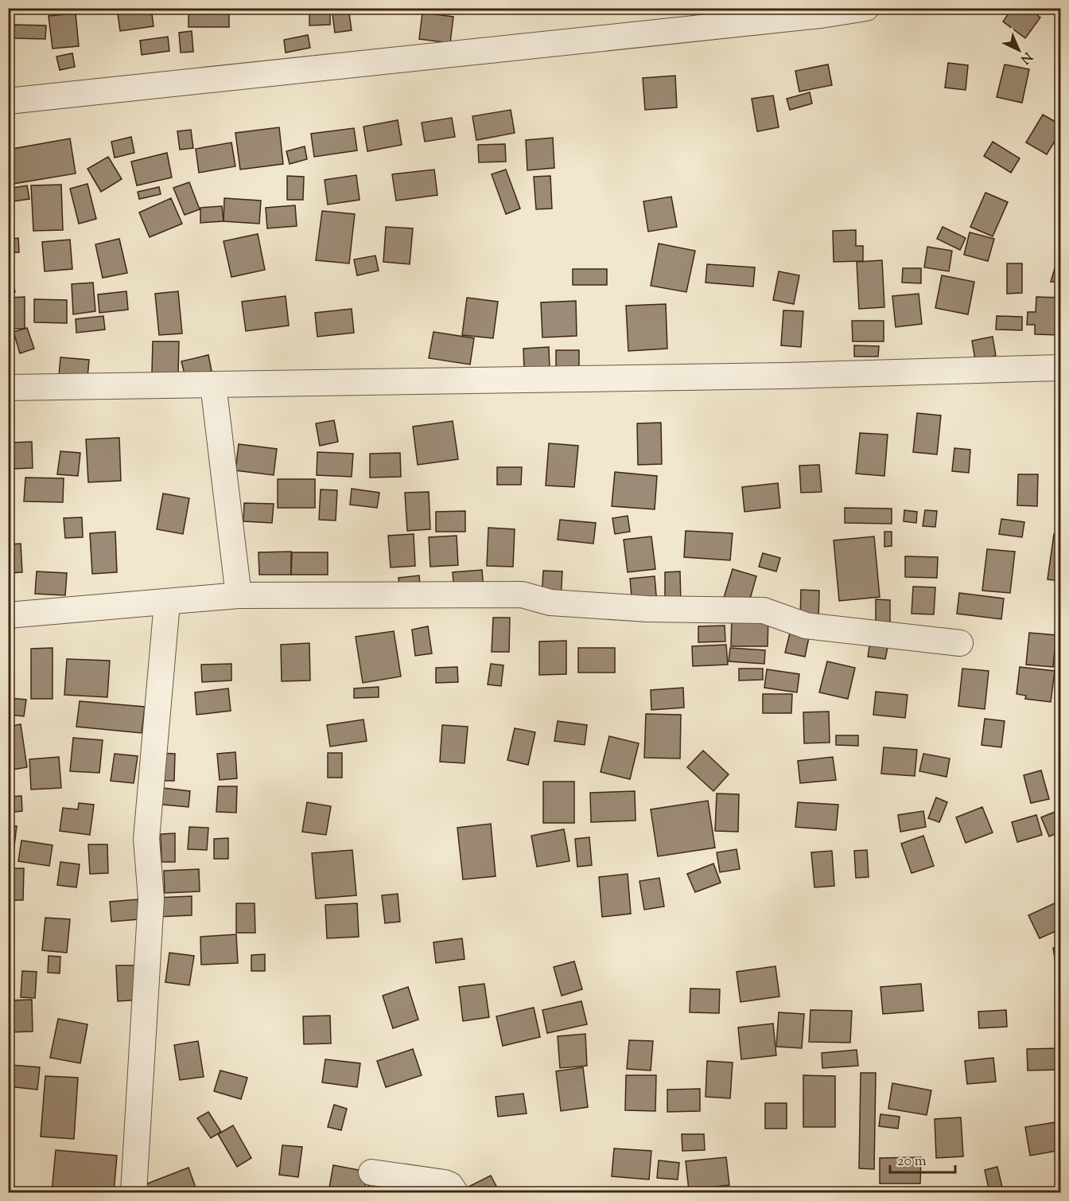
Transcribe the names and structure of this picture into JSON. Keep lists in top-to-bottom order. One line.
{"scale_bar":"20 m","north":"bottom right"}
